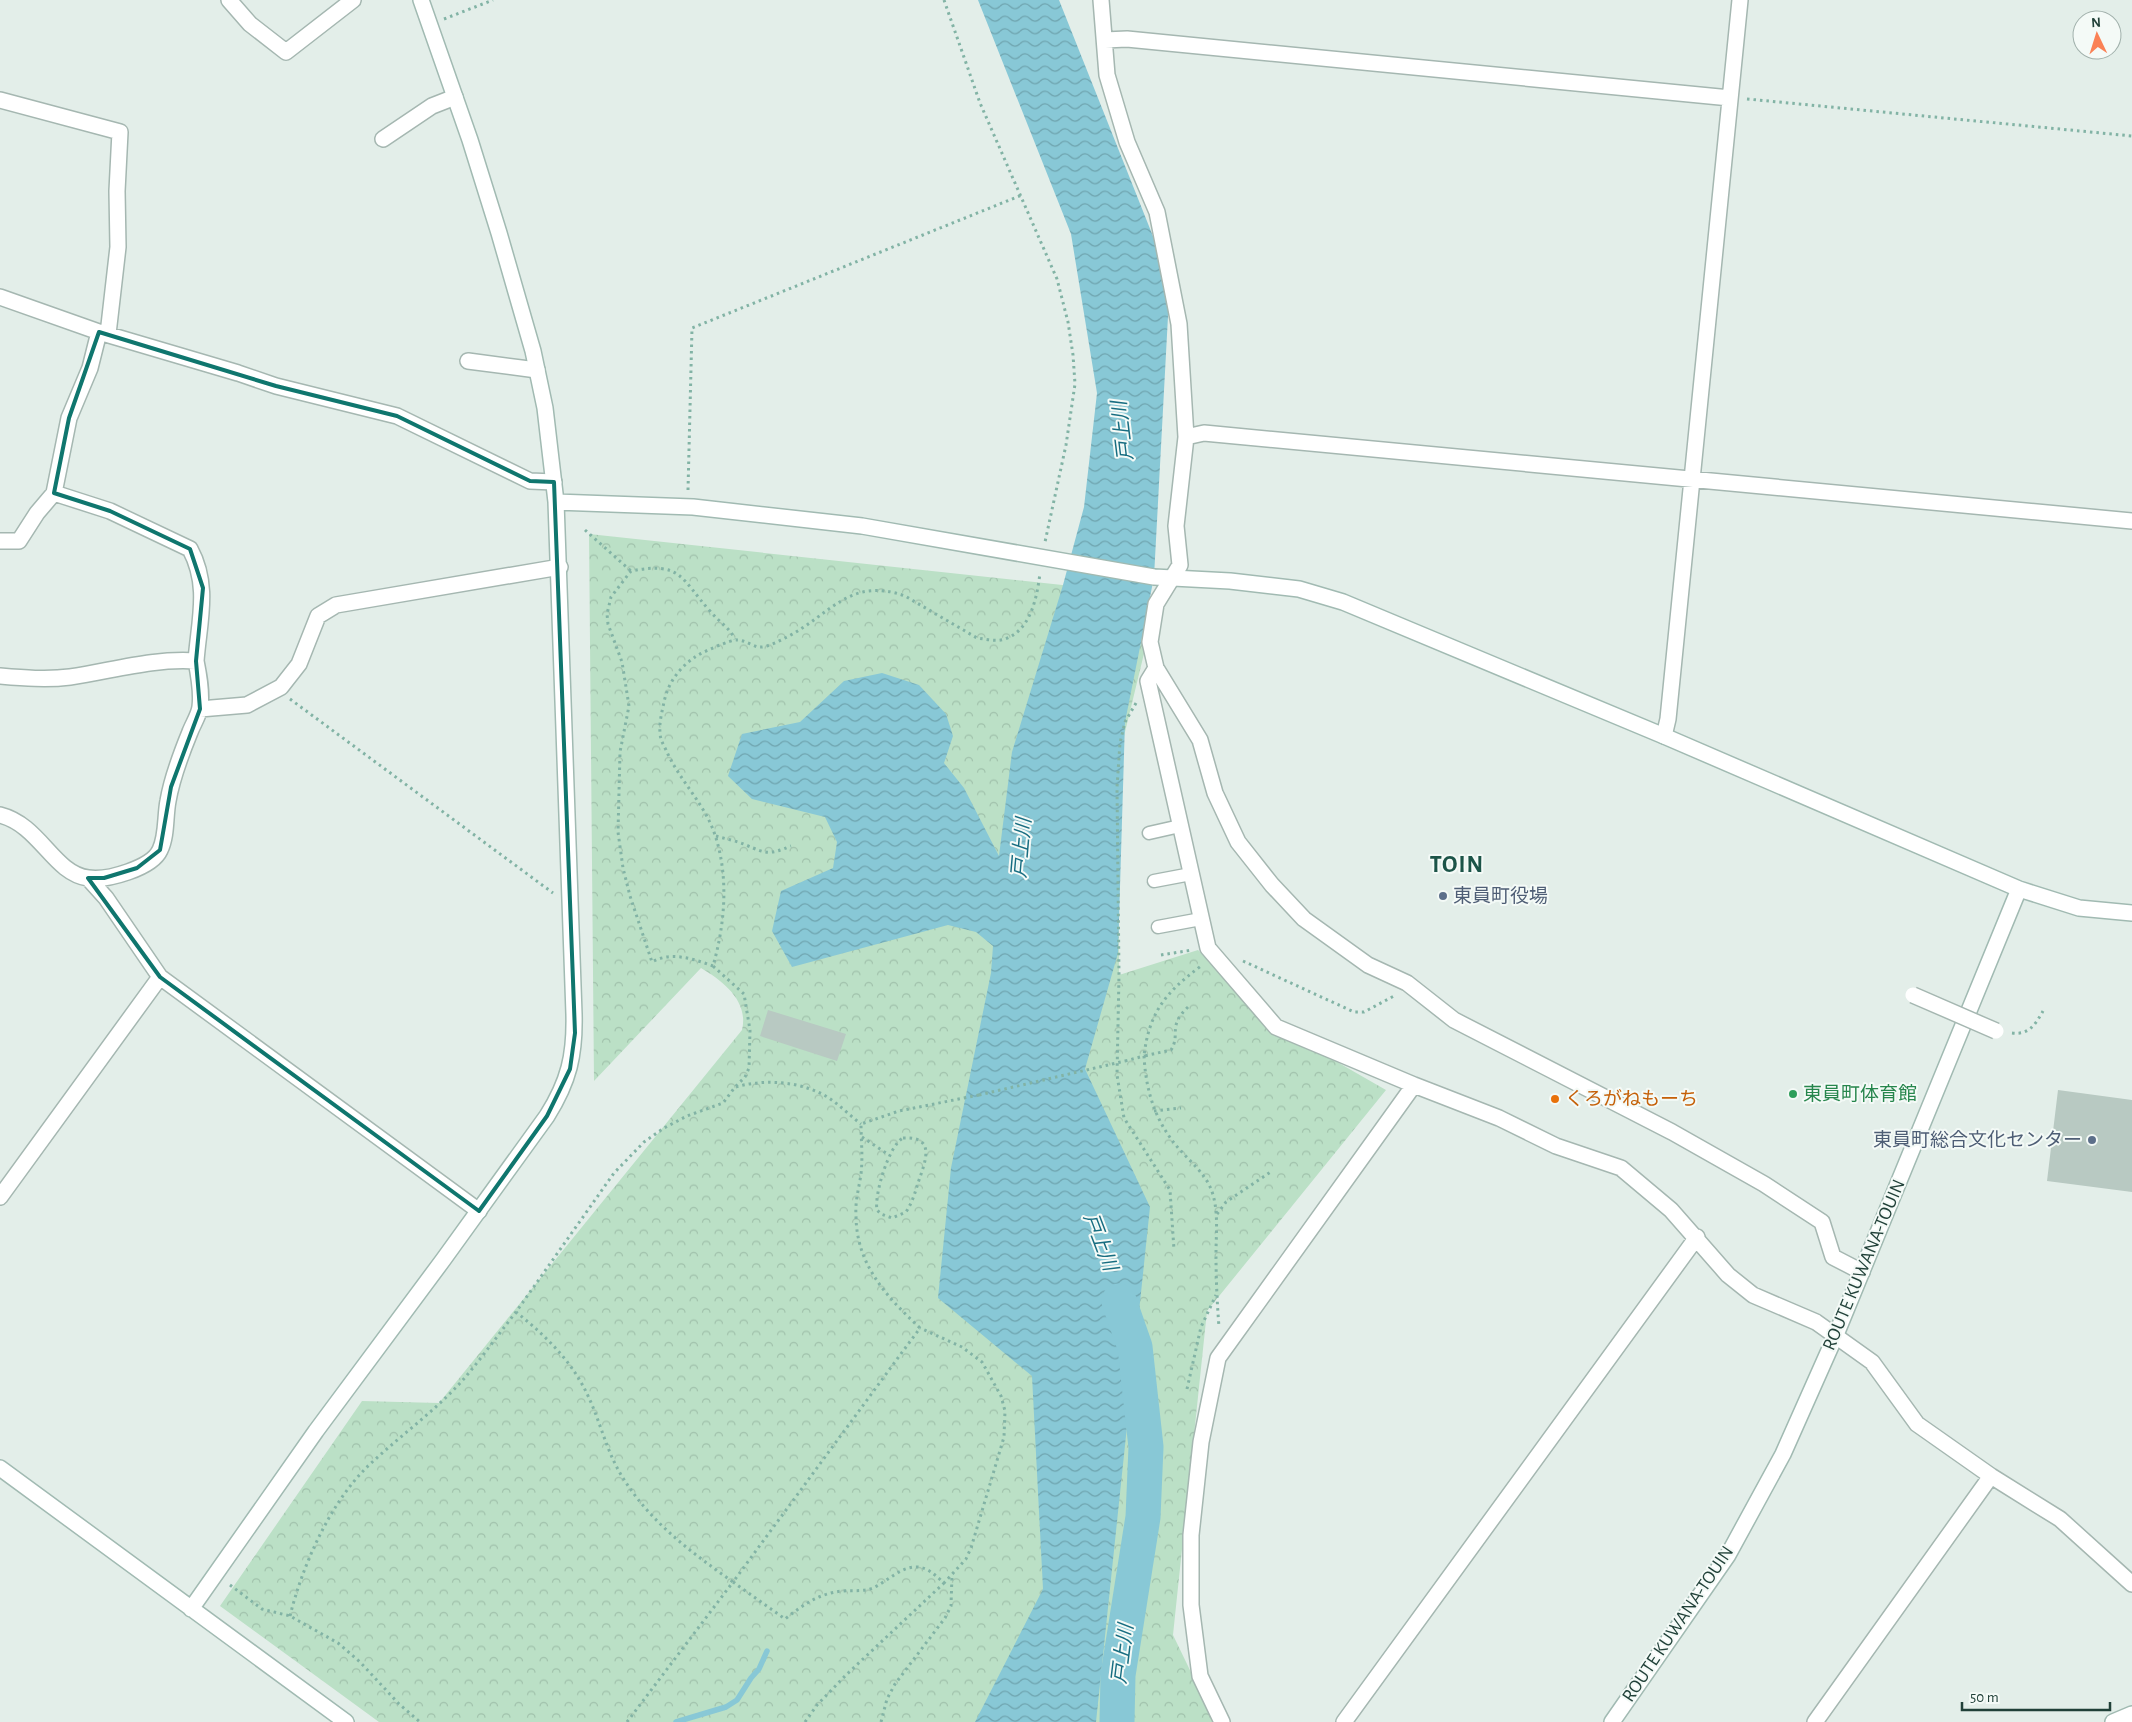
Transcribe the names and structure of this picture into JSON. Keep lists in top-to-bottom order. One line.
{"streets":{"street":["ROUTE KUWANA-TOUIN"]},"districts":["TOIN"],"water":["戸上川"],"places":["東員町役場","東員町体育館","くろがねもーち","東員町総合文化センター"],"scale_bar":"50 m","north":"top"}
